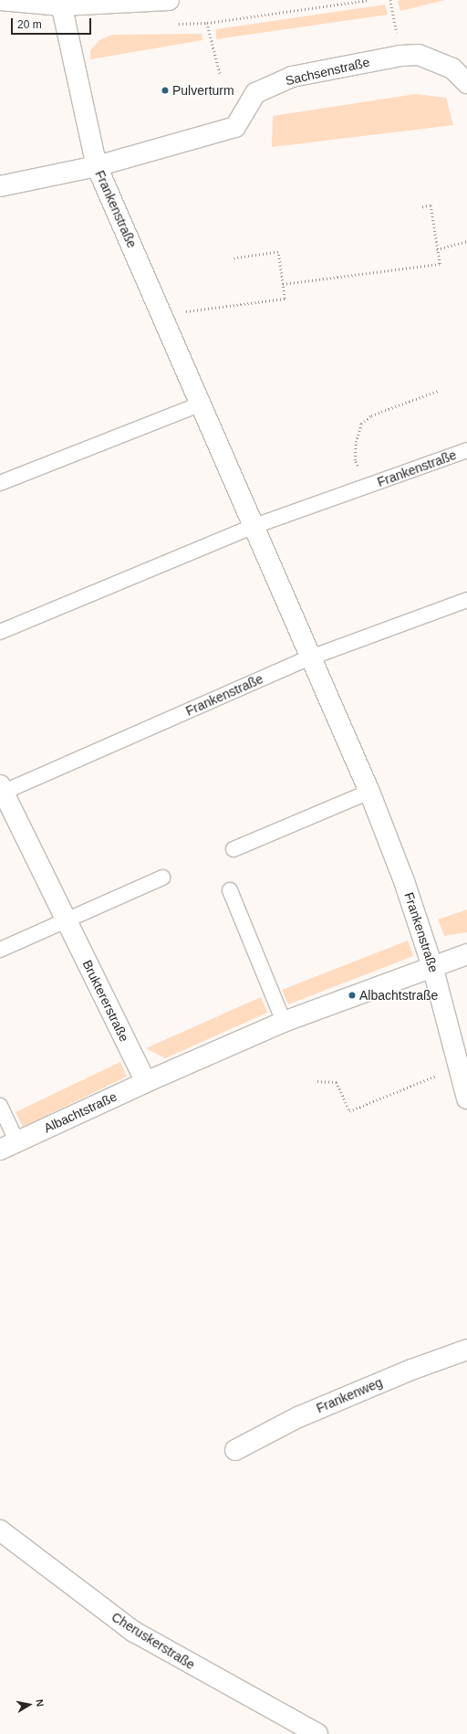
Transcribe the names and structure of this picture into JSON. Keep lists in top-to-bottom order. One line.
{"streets":{"street":["Sachsenstraße","Frankenstraße","Bruktererstraße","Albachtstraße","Frankenweg","Cheruskerstraße"]},"crossings":[["Sachsenstraße","Frankenstraße"],["Frankenstraße","Bruktererstraße"],["Frankenstraße","Albachtstraße"],["Bruktererstraße","Albachtstraße"]],"places":["Pulverturm","Albachtstraße"],"scale_bar":"20 m","north":"right"}
